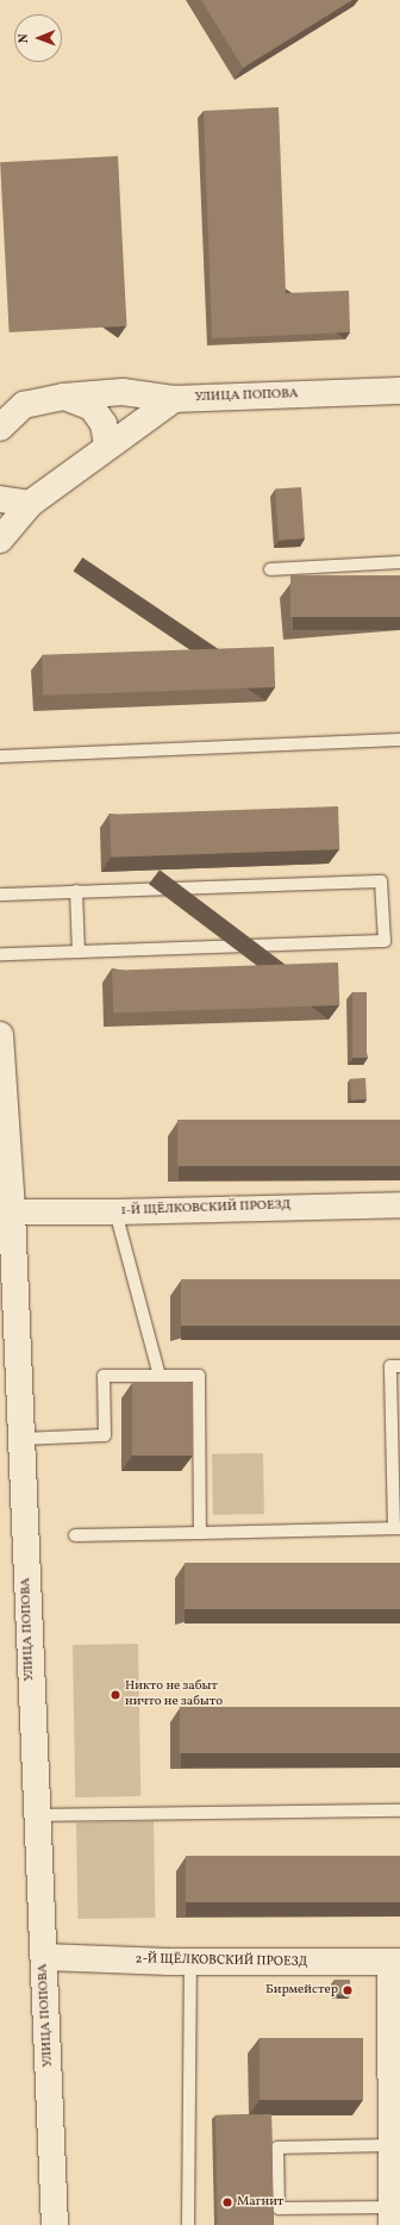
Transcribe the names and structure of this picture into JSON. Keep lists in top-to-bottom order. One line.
{"streets":{"street":["УЛИЦА ПОПОВА","1-Й ЩЁЛКОВСКИЙ ПРОЕЗД","2-Й ЩЁЛКОВСКИЙ ПРОЕЗД"]},"crossings":[["УЛИЦА ПОПОВА","1-Й ЩЁЛКОВСКИЙ ПРОЕЗД"],["УЛИЦА ПОПОВА","2-Й ЩЁЛКОВСКИЙ ПРОЕЗД"]],"places":["Никто не забыт ничто не забыто","Бирмейстер","Магнит"],"north":"left"}
